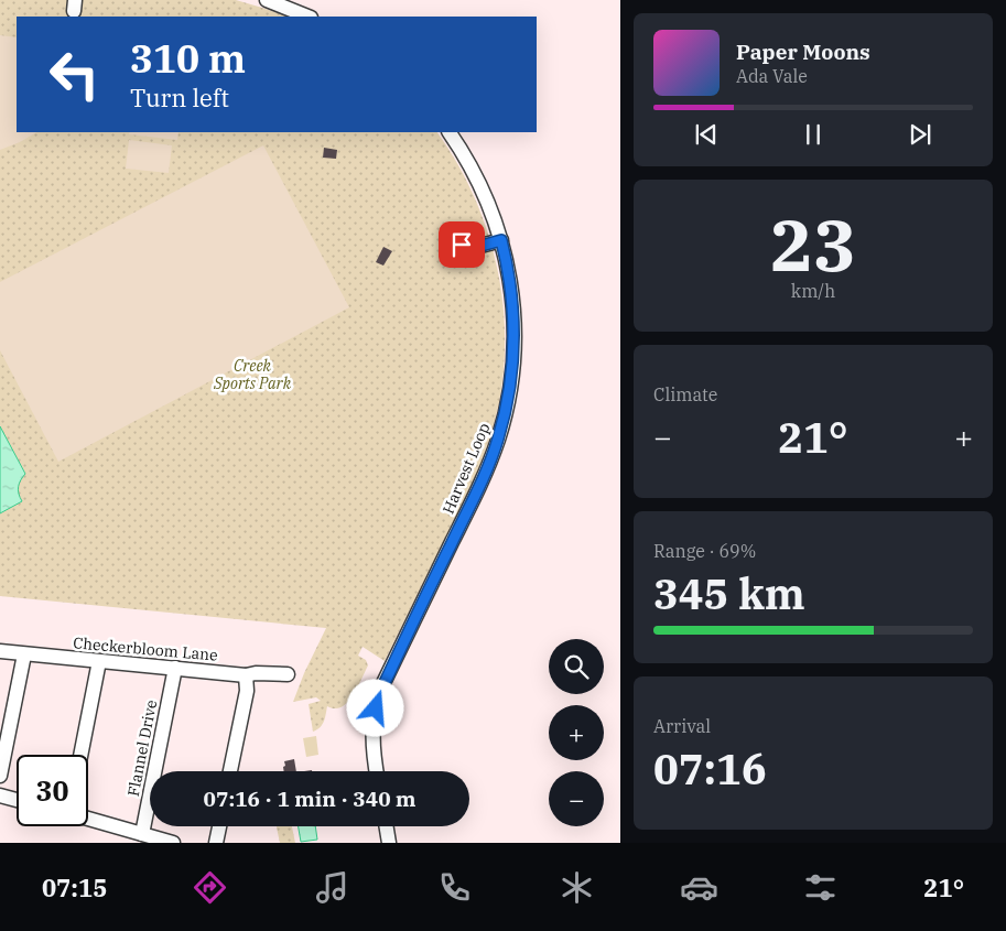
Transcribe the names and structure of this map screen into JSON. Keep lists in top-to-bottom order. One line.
{"streets":{"street":["Harvest Loop","Checkerbloom Lane","Flannel Drive"]},"crossings":[["Checkerbloom Lane","Flannel Drive"]],"parks":["Creek Sports Park"],"page":{"turn":["310 m","Turn left"],"song":["Paper Moons","Ada Vale"],"tile":[["23","km/h"],"Climate",["Range · 69%","345 km"],["Arrival","07:16"]],"heat":["−","21°","+"],"map_buttons":["+","−"],"limit":"30","trip":"07:16 · 1 min · 340 m","tabs":["07:15","21°"]}}
